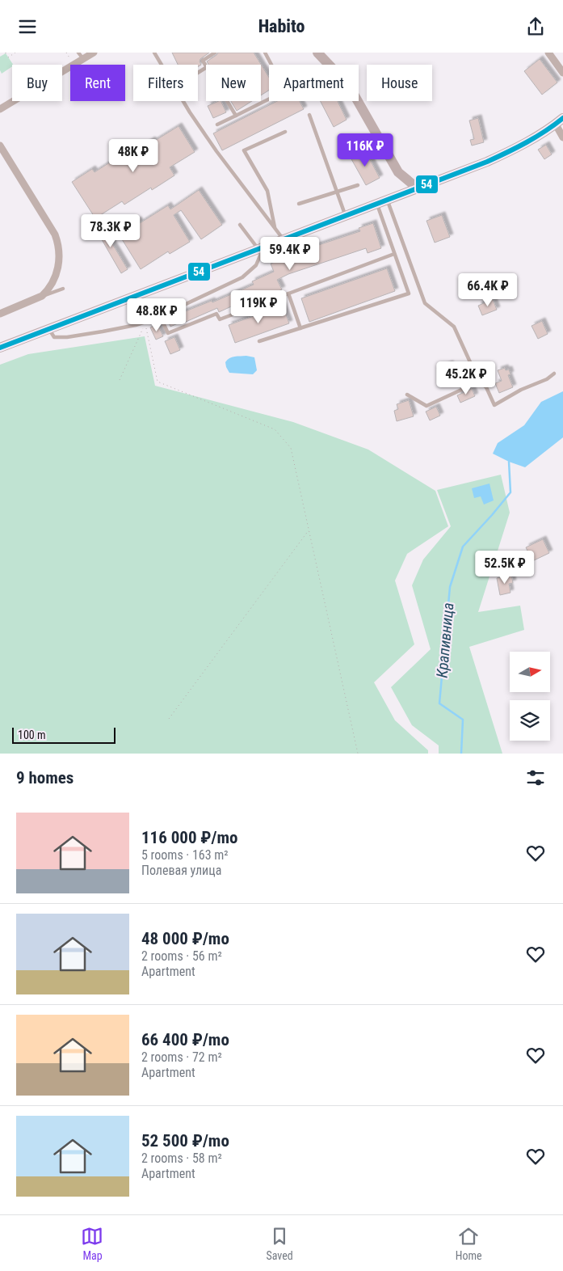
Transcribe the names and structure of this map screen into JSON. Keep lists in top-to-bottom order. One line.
{"water":["Крапивница"],"lines":["transit line 54"],"scale_bar":"100 m","north":"right","page":{"header":"Habito","chip":["Buy","Rent","Filters","New","Apartment","House"],"price":["116K ₽","48K ₽","78.3K ₽","59.4K ₽","66.4K ₽","119K ₽","48.8K ₽","45.2K ₽","52.5K ₽"],"scale":"100 m","heading":"9 homes","list":[{"name":"116 000 ₽/mo","note":"5 rooms · 163 m² · Полевая улица"},{"name":"48 000 ₽/mo","note":"2 rooms · 56 m² · Apartment"},{"name":"66 400 ₽/mo","note":"2 rooms · 72 m² · Apartment"},{"name":"52 500 ₽/mo","note":"2 rooms · 58 m² · Apartment"}],"tabs":["Map","Saved","Home"]}}
